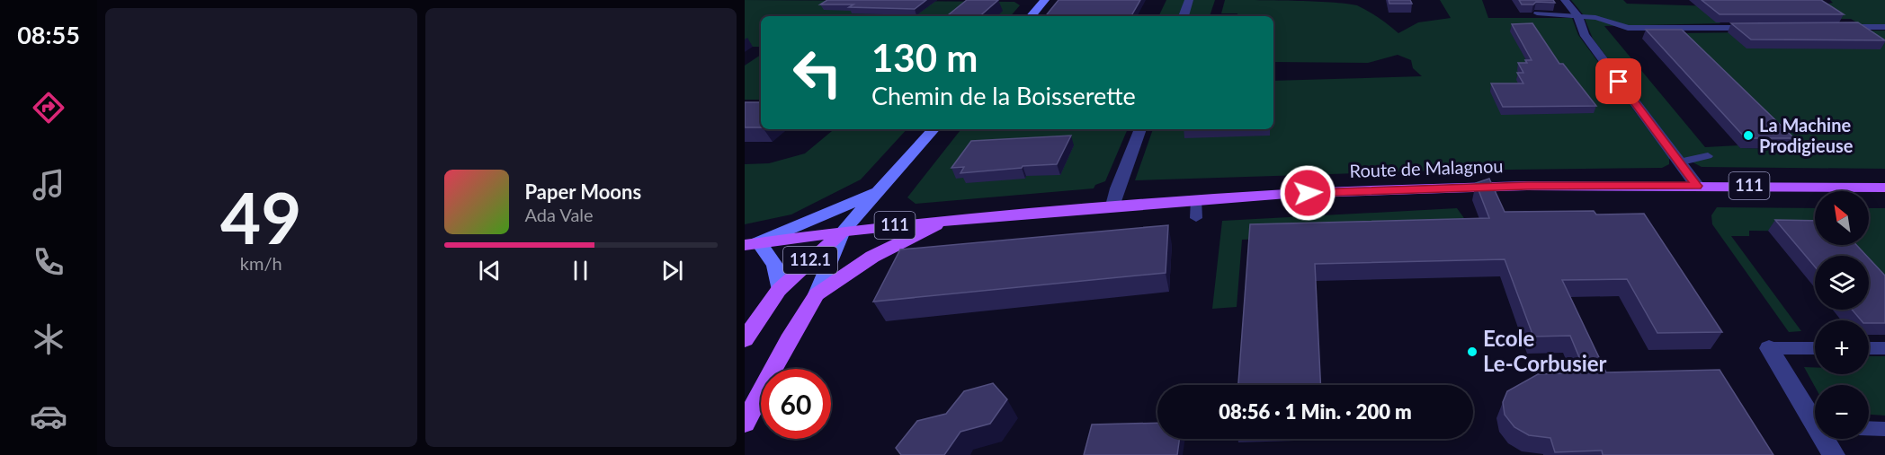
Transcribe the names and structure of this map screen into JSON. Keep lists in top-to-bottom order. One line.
{"streets":{"main road":["Route de Malagnou","111","112.1"]},"crossings":[["Route de Malagnou","112.1"]],"places":["La Machine Prodigieuse","Ecole Le-Corbusier"],"north":"top left","page":{"tabs":"08:55","tile":["49","km/h"],"turn":["130 m","Chemin de la Boisserette"],"song":["Paper Moons","Ada Vale"],"map_buttons":["+","−"],"limit":"60","trip":"08:56 · 1 Min. · 200 m"}}
